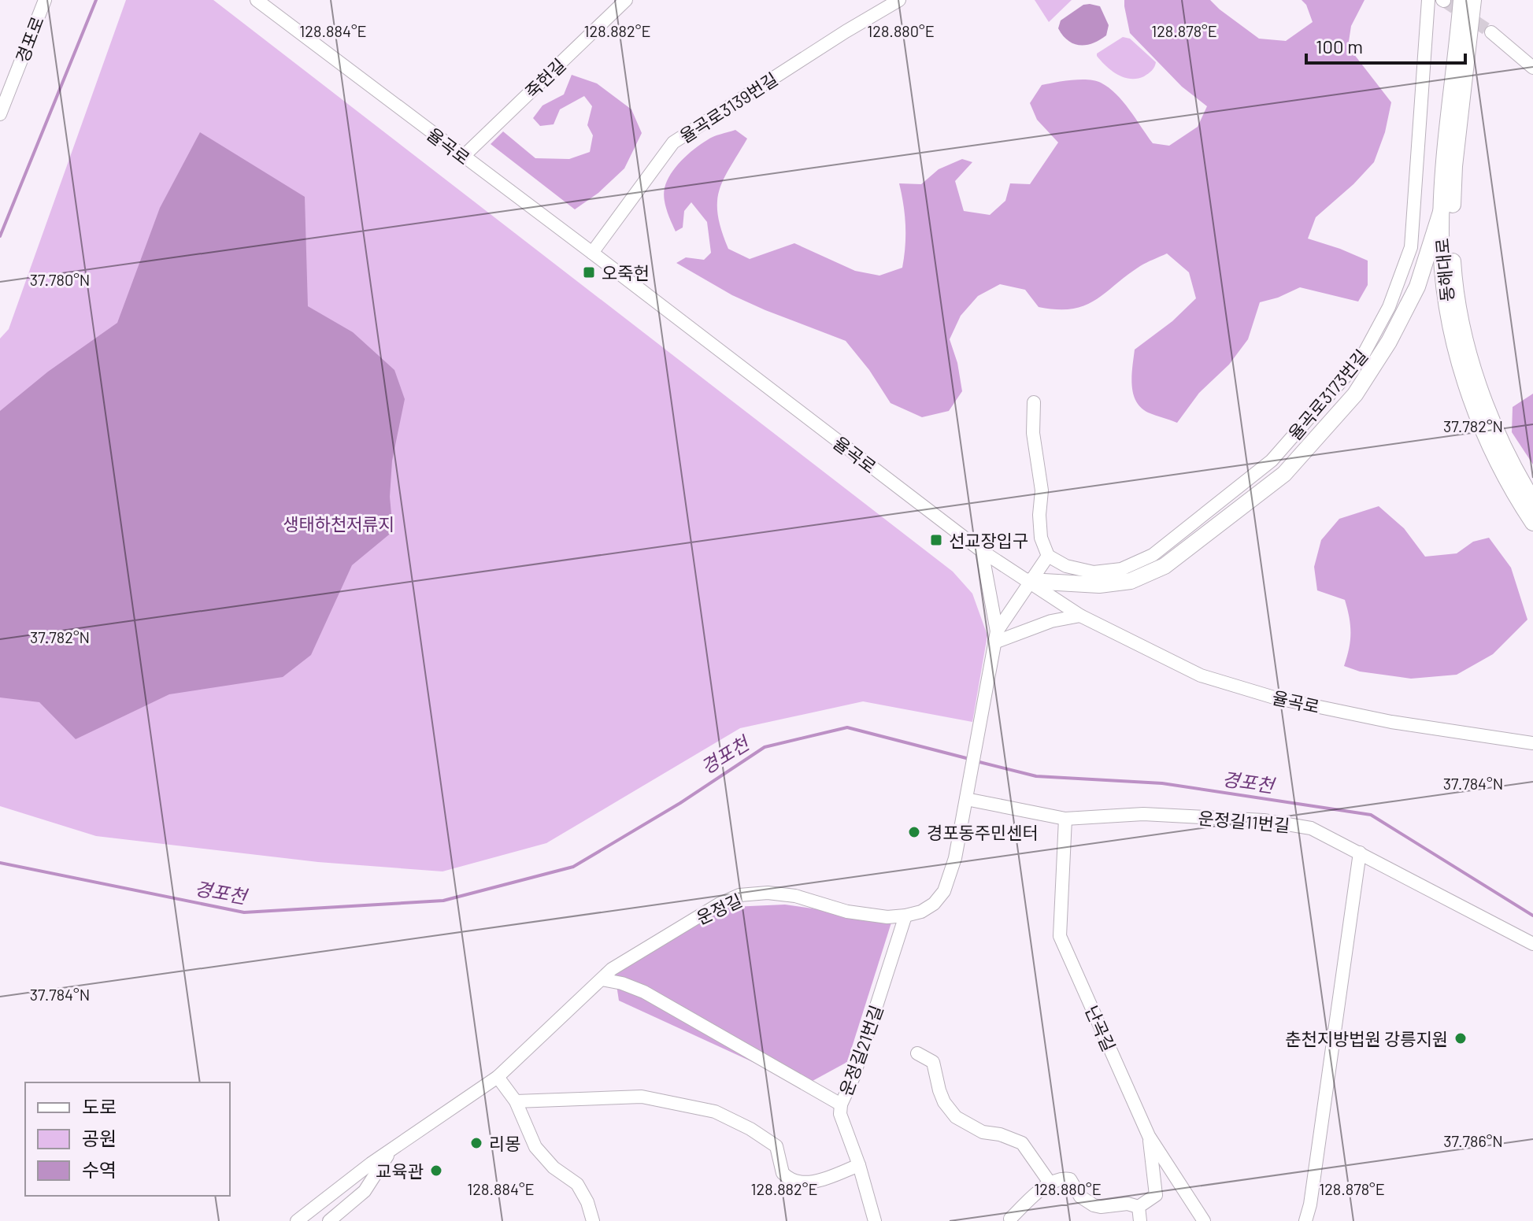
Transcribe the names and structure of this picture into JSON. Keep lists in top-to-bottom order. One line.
{"streets":{"main road":["동해대로"],"street":["경포로","죽헌길","율곡로3139번길","율곡로","율곡로3173번길","운정길11번길","운정길","난곡길","운정길21번길"]},"crossings":[["죽헌길","율곡로"],["율곡로3139번길","율곡로"],["율곡로","운정길"],["운정길11번길","운정길"],["운정길11번길","난곡길"],["운정길","운정길21번길"]],"water":["경포천"],"parks":["생태하천저류지"],"places":{"transit":["오죽헌","선교장입구"],"other":["경포동주민센터","춘천지방법원 강릉지원","리몽","교육관"]},"legend":["도로","공원","수역"],"scale_bar":"100 m","coordinates":["128.884°E","128.882°E","128.880°E","128.878°E","37.780°N","37.782°N","37.784°N","37.786°N"]}
